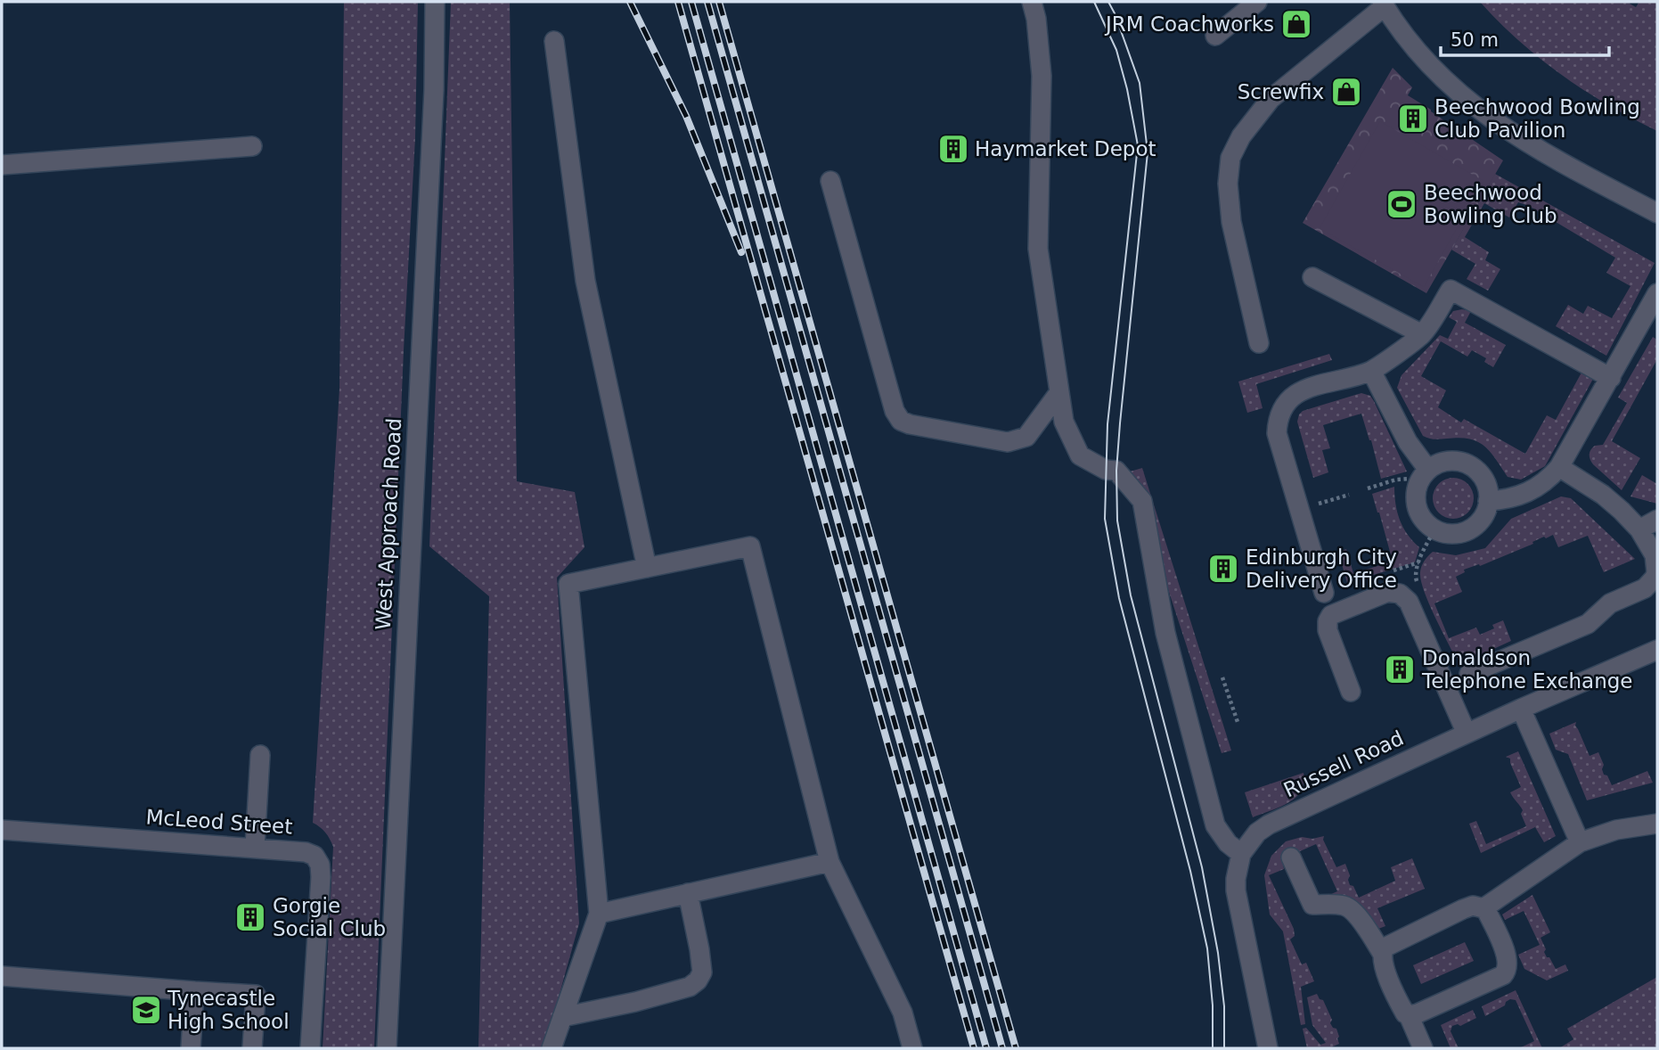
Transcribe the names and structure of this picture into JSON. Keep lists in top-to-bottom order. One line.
{"streets":{"street":["West Approach Road","Russell Road","McLeod Street"]},"places":{"shop":["JRM Coachworks","Screwfix"],"building":["Beechwood Bowling Club Pavilion","Haymarket Depot","Edinburgh City Delivery Office","Donaldson Telephone Exchange","Gorgie Social Club"],"sports":["Beechwood Bowling Club"],"school or university":["Tynecastle High School"]},"scale_bar":"50 m"}
